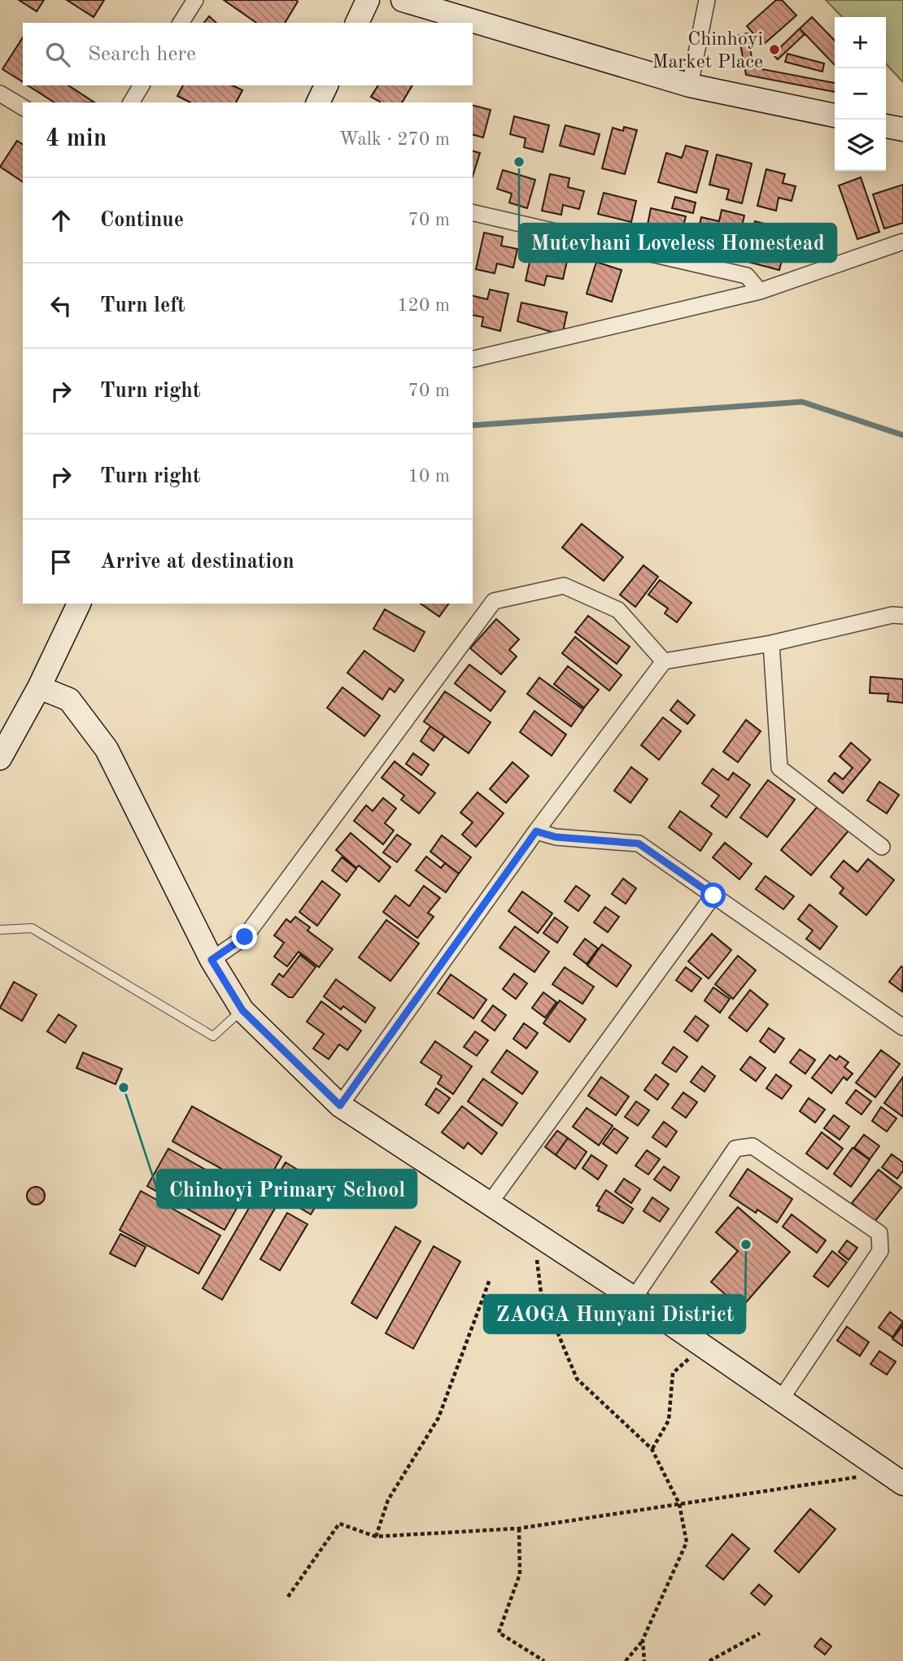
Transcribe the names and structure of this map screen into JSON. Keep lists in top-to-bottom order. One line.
{"places":["Chinhoyi Market Place","Mutevhani Loveless Homestead","Chinhoyi Primary School","ZAOGA Hunyani District"],"page":{"map_buttons":["+","−"],"search":"Search here","heading":["4 min","Walk · 270 m"],"list":[["Continue","70 m"],["Turn left","120 m"],["Turn right","70 m"],["Turn right","10 m"],"Arrive at destination"]}}
